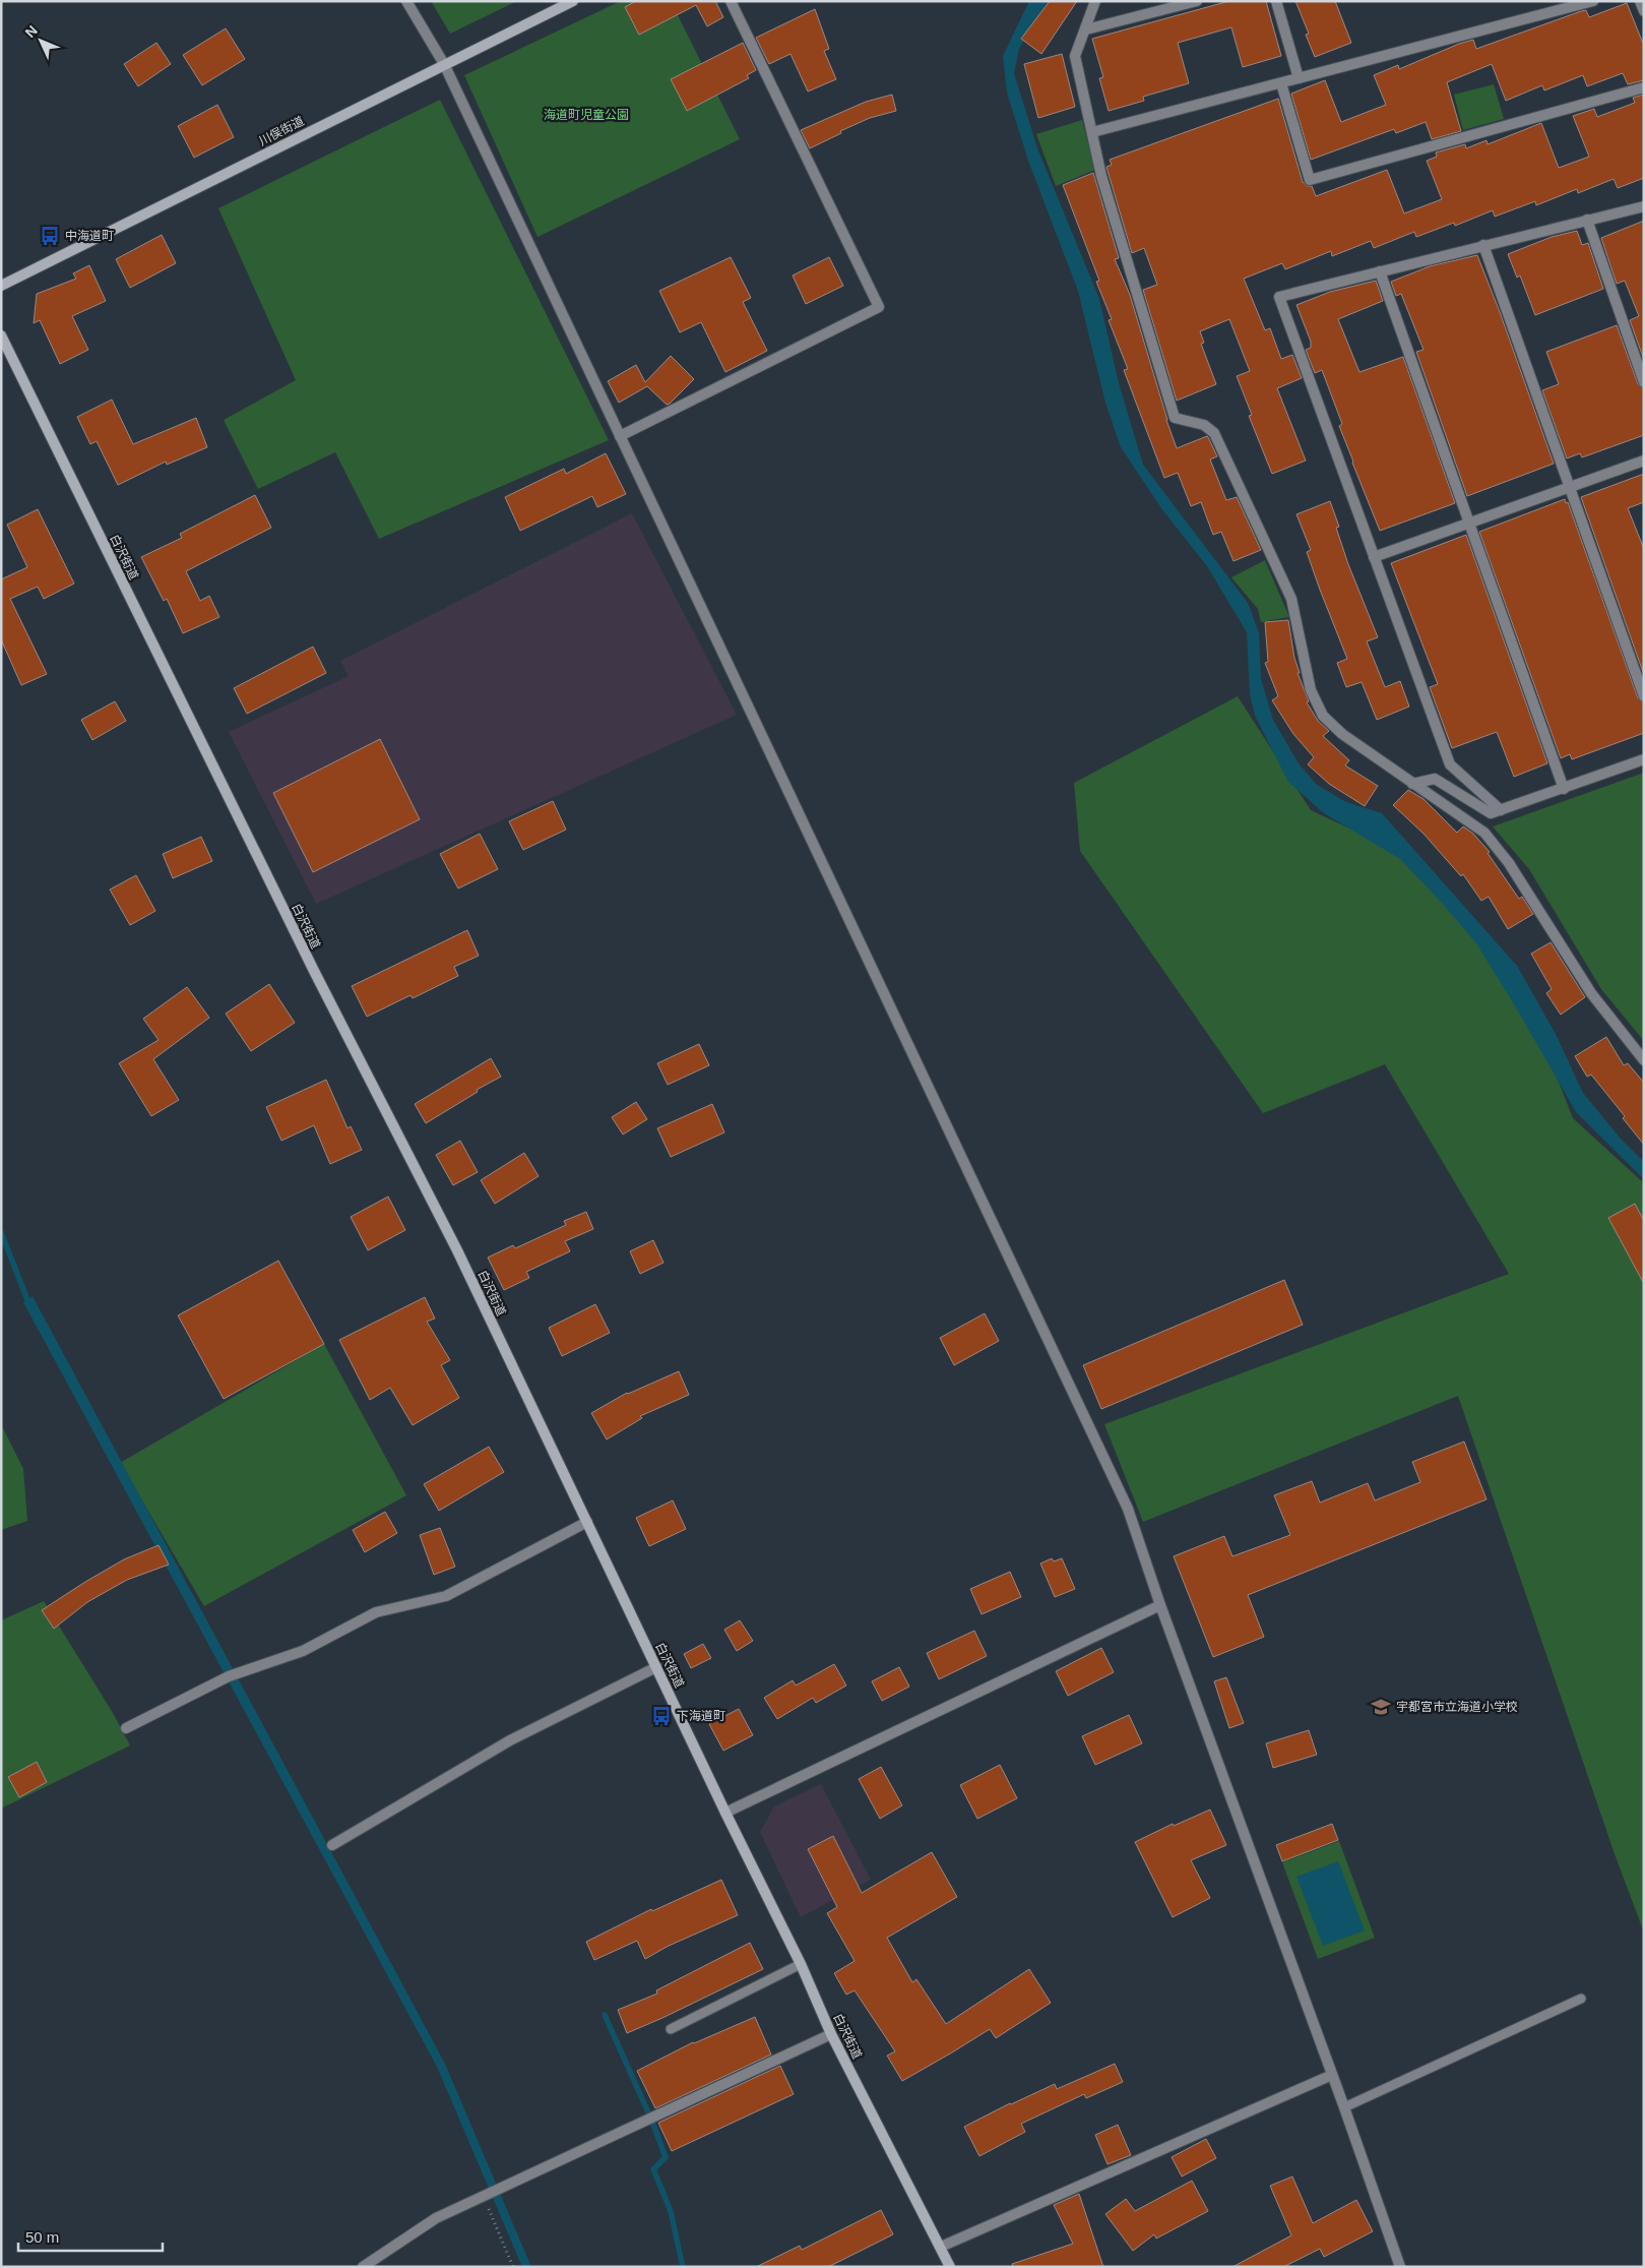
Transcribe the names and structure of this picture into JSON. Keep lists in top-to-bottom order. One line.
{"streets":{"main road":["川俣街道","白沢街道"]},"parks":["海道町児童公園"],"places":{"bus stop":["中海道町","下海道町"],"school or university":["宇都宮市立海道小学校"]},"scale_bar":"50 m","north":"top left"}
